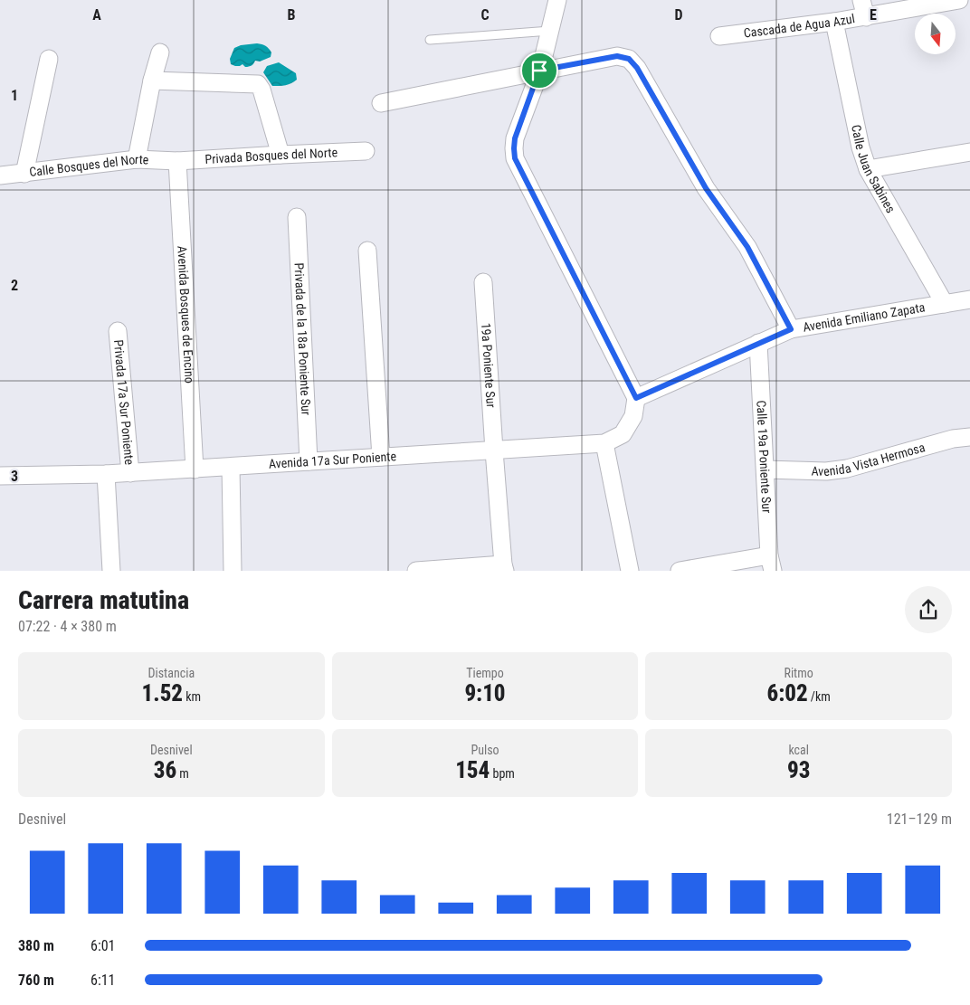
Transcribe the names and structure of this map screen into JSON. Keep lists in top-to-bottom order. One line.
{"streets":{"street":["Cascada de Agua Azul","Privada Bosques del Norte","Calle Bosques del Norte","Calle Juan Sabines","Avenida Bosques de Encino","Avenida Emiliano Zapata","Privada de la 18a Poniente Sur","19a Poniente Sur","Privada 17a Sur Poniente","Calle 19a Poniente Sur","Avenida Vista Hermosa","Avenida 17a Sur Poniente"]},"crossings":[["Cascada de Agua Azul","Calle Juan Sabines"],["Privada Bosques del Norte","Calle Bosques del Norte"],["Privada Bosques del Norte","Avenida Bosques de Encino"],["Calle Bosques del Norte","Avenida Bosques de Encino"],["Calle Juan Sabines","Avenida Emiliano Zapata"],["Avenida Bosques de Encino","Avenida 17a Sur Poniente"],["Avenida Emiliano Zapata","Calle 19a Poniente Sur"],["Avenida Emiliano Zapata","Avenida 17a Sur Poniente"],["Privada de la 18a Poniente Sur","Avenida 17a Sur Poniente"],["19a Poniente Sur","Avenida 17a Sur Poniente"],["Privada 17a Sur Poniente","Avenida 17a Sur Poniente"],["Calle 19a Poniente Sur","Avenida Vista Hermosa"]],"north":"bottom","page":{"heading":["Carrera matutina","07:22 · 4 × 380 m"],"stats":[["Distancia","1.52 km"],["Tiempo","9:10"],["Ritmo","6:02 /km"],["Desnivel","36 m"],["Pulso","154 bpm"],["kcal","93"]],"chart":["Desnivel","121–129 m"],"list":[{"name":"380 m","note":"6:01"},{"name":"760 m","note":"6:11"}]},"grid":{"columns":["A","B","C","D","E"],"rows":["1","2","3"]}}
